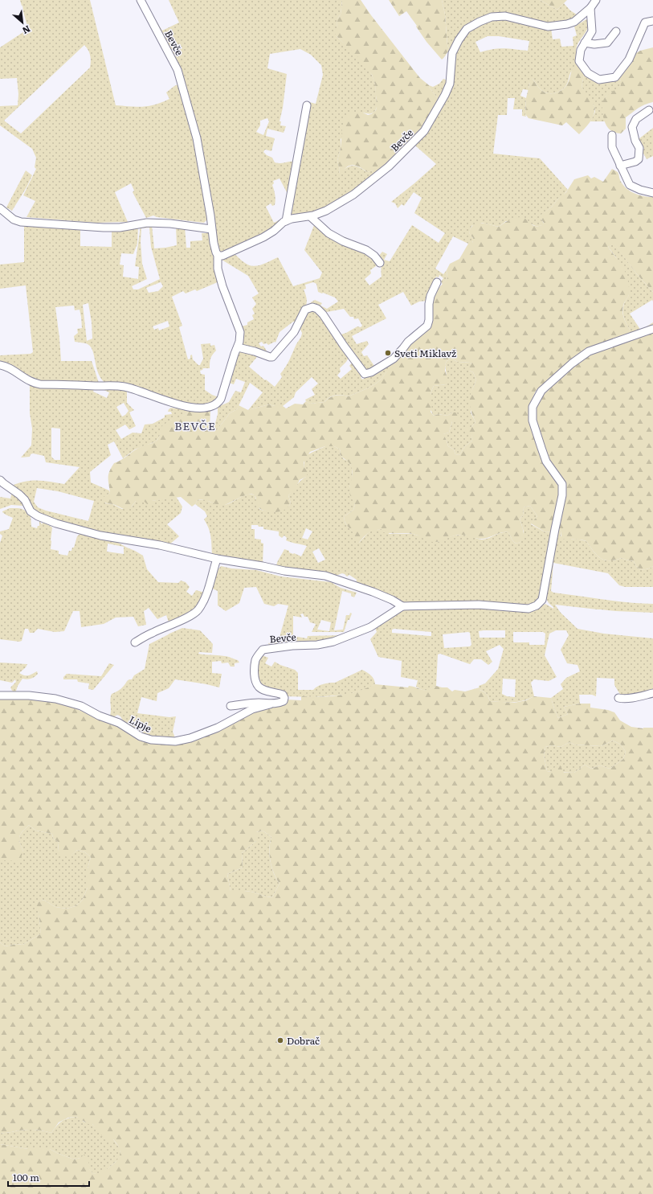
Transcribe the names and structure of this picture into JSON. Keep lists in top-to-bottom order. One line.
{"streets":{"street":["Bevče","Lipje"]},"crossings":[["Bevče","Lipje"]],"districts":["BEVČE"],"places":["Sveti Miklavž","Dobrač"],"scale_bar":"100 m","north":"bottom right"}
